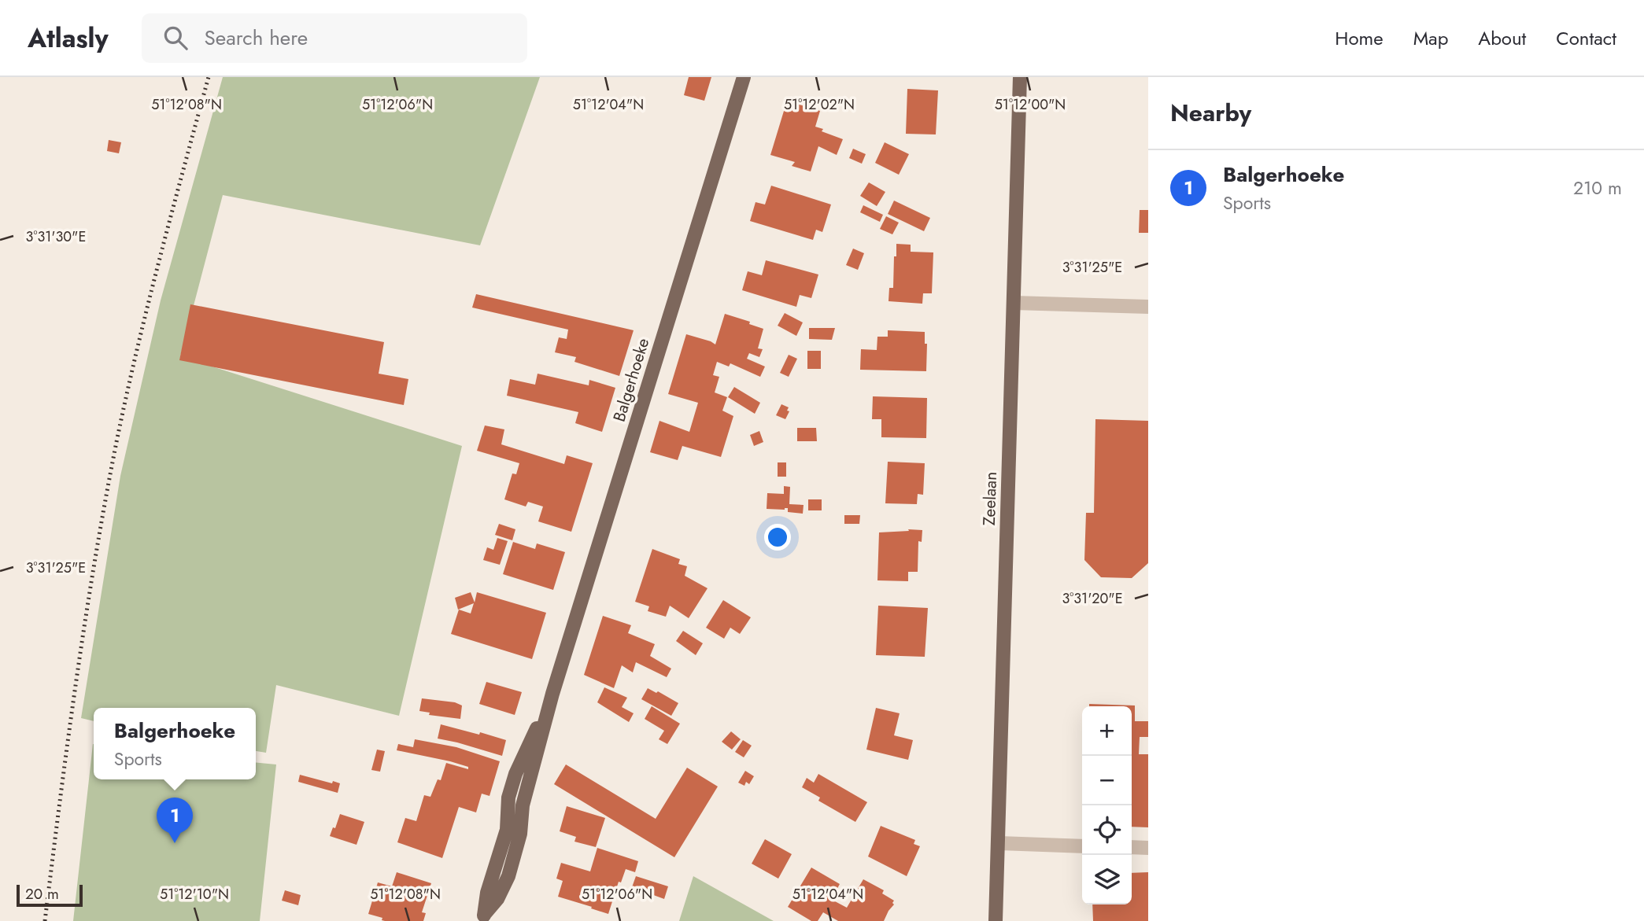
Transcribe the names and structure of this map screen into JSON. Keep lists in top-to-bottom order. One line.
{"streets":{"main road":["Balgerhoeke","Zeelaan"]},"scale_bar":"20 m","page":{"header":"Atlasly","search":"Search here","nav":["Home","Map","About","Contact"],"heading":"Nearby","list":[{"mark":"1","name":"Balgerhoeke","note":"Sports","value":"210 m"}],"map_buttons":["+","−"],"popup":["Balgerhoeke","Sports"],"pins":"1","scale":"20 m"},"coordinates":["51°12'00\"N","51°12'08\"N","51°12'06\"N","51°12'04\"N","51°12'02\"N","3°31'30\"E","3°31'25\"E","3°31'20\"E","51°12'10\"N"]}
